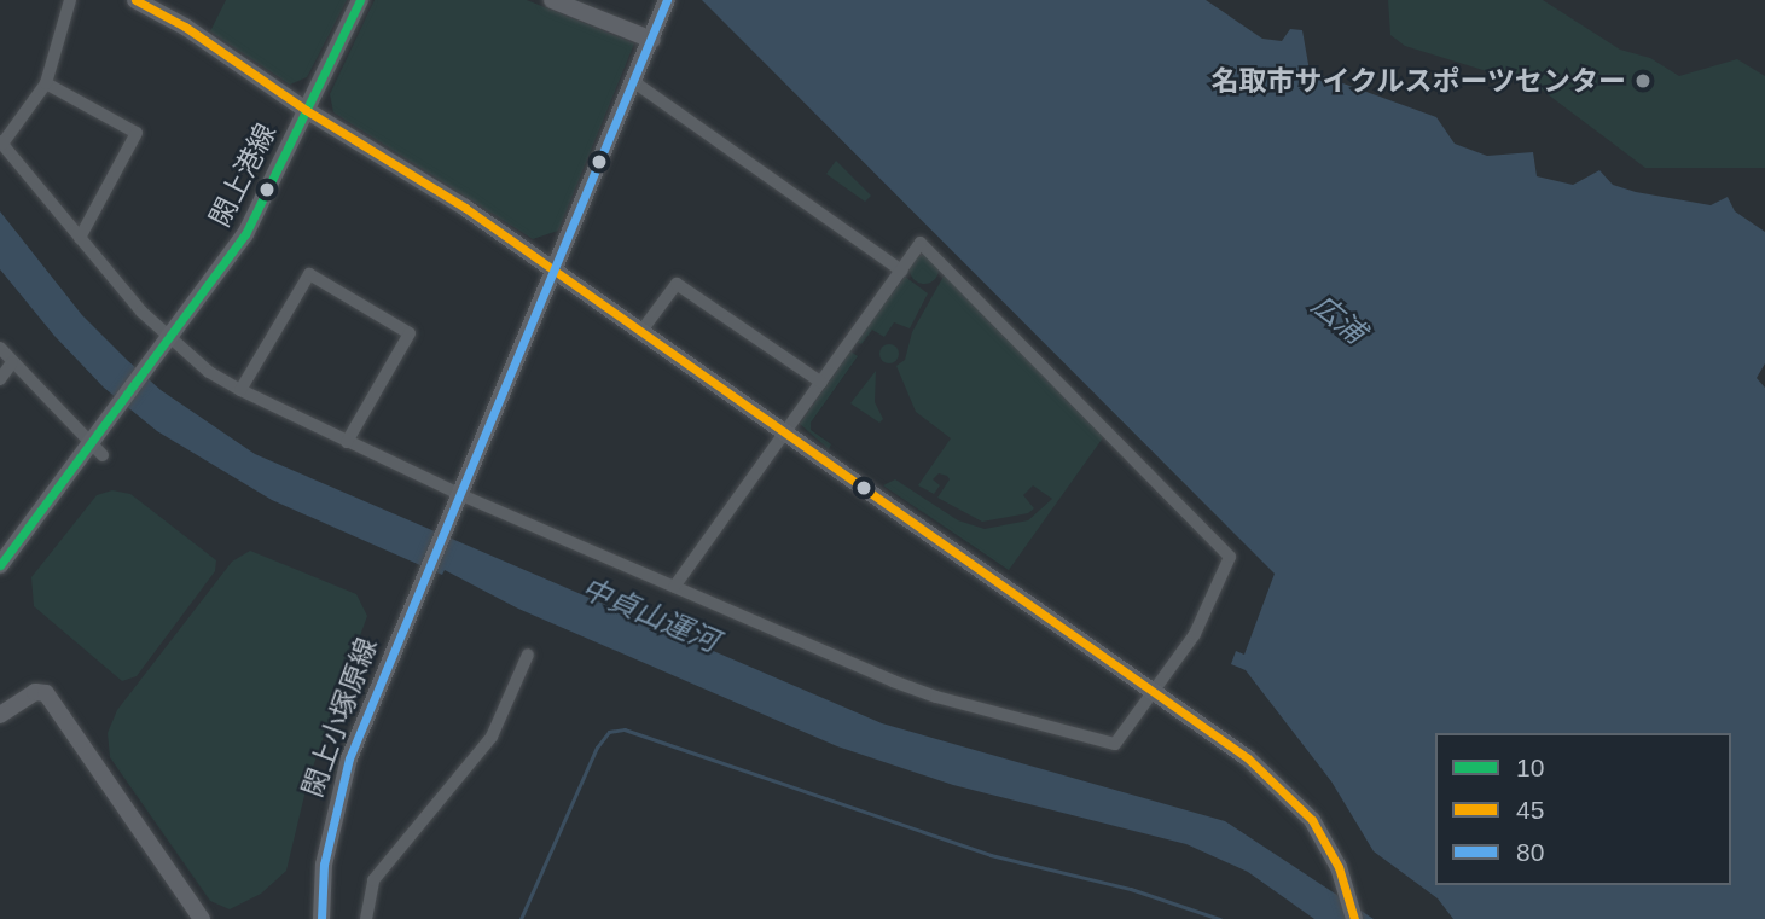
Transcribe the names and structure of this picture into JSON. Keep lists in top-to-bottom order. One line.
{"streets":{"street":["閖上港線","閖上小塚原線"]},"water":["広浦","中貞山運河"],"places":["名取市サイクルスポーツセンター"],"lines":["transit line 10","transit line 45","transit line 80"],"legend":["10","45","80"]}
